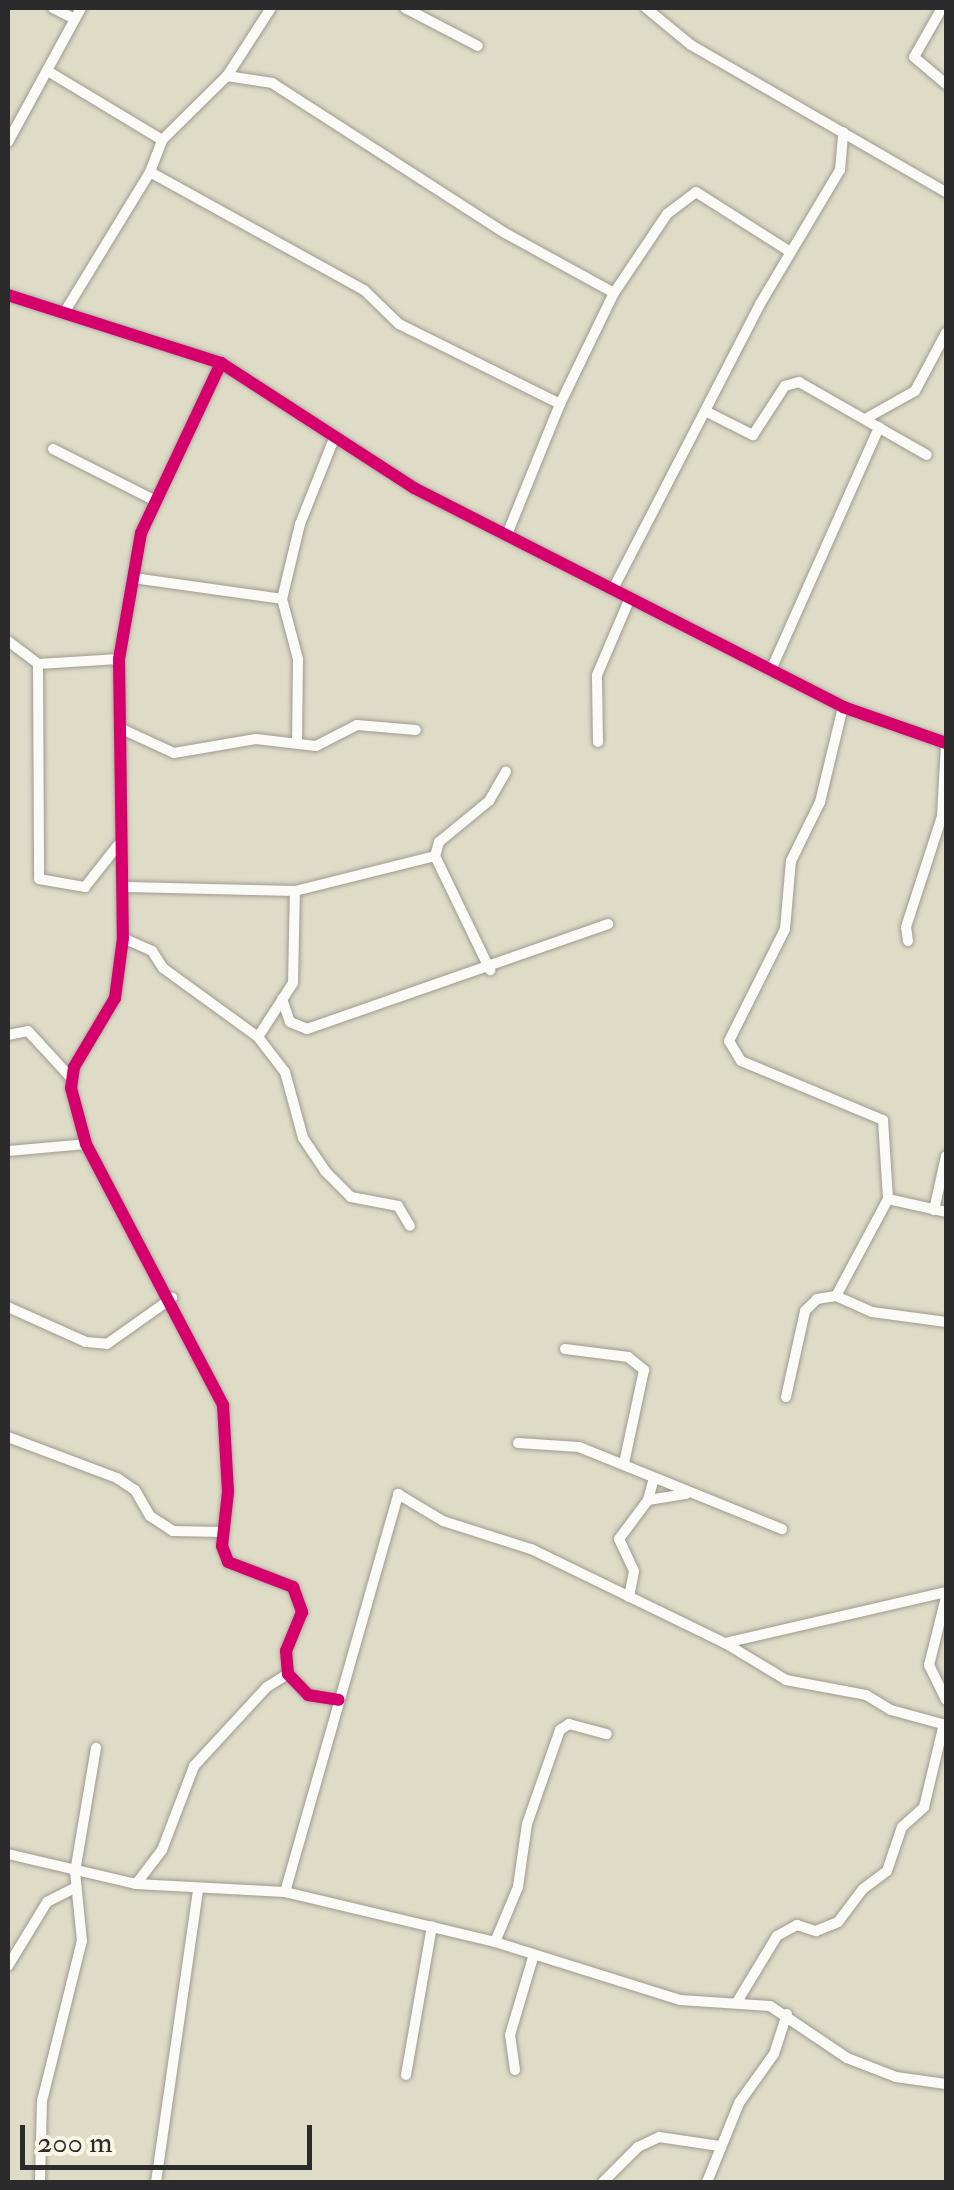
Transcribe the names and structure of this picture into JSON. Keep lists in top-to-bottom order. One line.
{"scale_bar":"200 m"}
